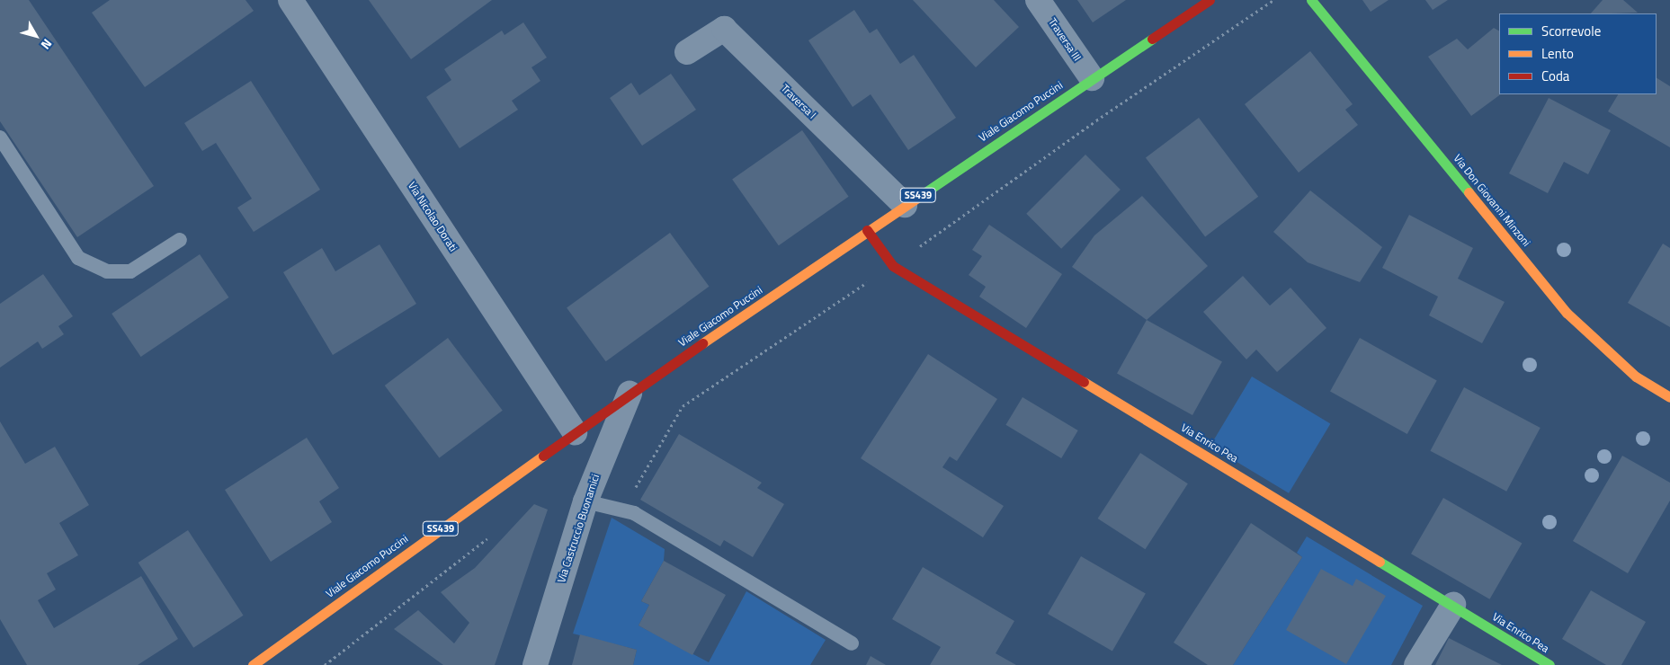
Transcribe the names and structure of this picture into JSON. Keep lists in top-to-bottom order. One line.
{"streets":{"street":["Traversa III","Traversa I","Viale Giacomo Puccini","SS439","Via Don Giovanni Minzoni","Via Nicolao Dorati","Via Enrico Pea","Via Castruccio Buonamici"]},"crossings":[["Traversa III","Viale Giacomo Puccini"],["Traversa I","Viale Giacomo Puccini"],["Viale Giacomo Puccini","Via Nicolao Dorati"],["Viale Giacomo Puccini","Via Enrico Pea"],["Viale Giacomo Puccini","Via Castruccio Buonamici"]],"legend":["Scorrevole","Lento","Coda"],"north":"bottom right"}
